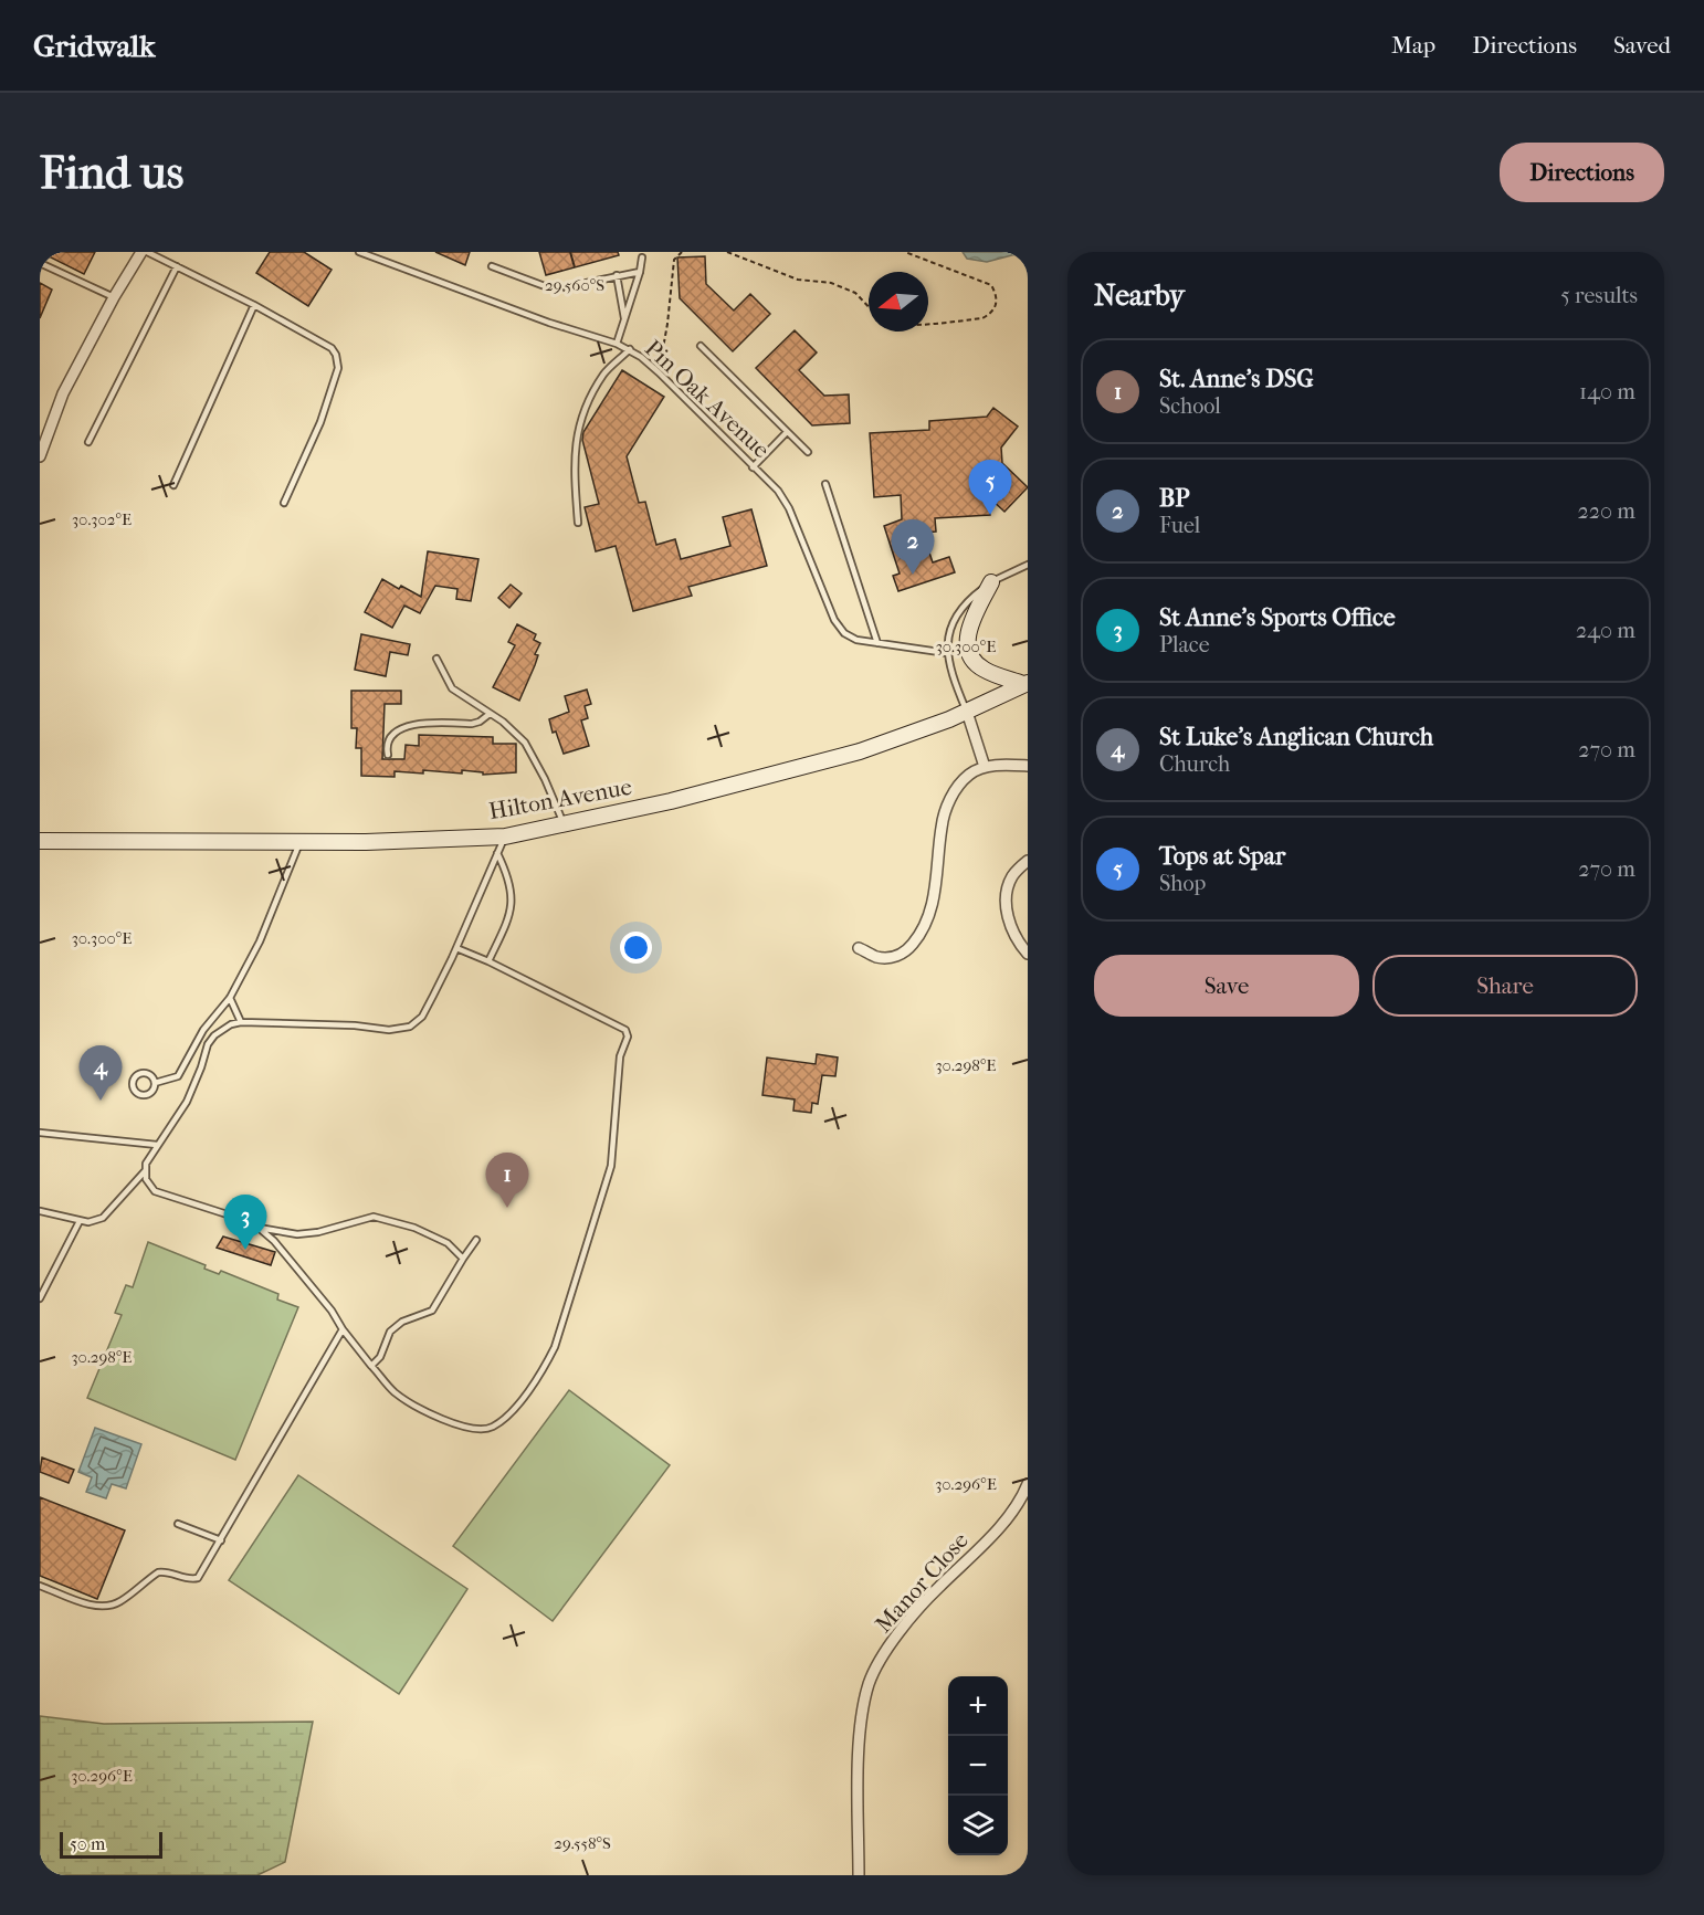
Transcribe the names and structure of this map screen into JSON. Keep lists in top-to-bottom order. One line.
{"streets":{"street":["Hilton Avenue","Manor Close"],"lane":["Pin Oak Avenue"]},"scale_bar":"50 m","north":"left","page":{"header":"Gridwalk","nav":["Map","Directions","Saved"],"buttons":["Directions",["Save","Share"]],"title":"Find us","heading":["Nearby","5 results"],"list":[{"mark":"1","name":"St. Anne's DSG","note":"School","value":"140 m"},{"mark":"2","name":"BP","note":"Fuel","value":"220 m"},{"mark":"3","name":"St Anne's Sports Office","note":"Place","value":"240 m"},{"mark":"4","name":"St Luke's Anglican Church","note":"Church","value":"270 m"},{"mark":"5","name":"Tops at Spar","note":"Shop","value":"270 m"}],"pins":["5","2","4","1","3"],"map_buttons":["+","−"],"scale":"50 m"},"coordinates":["29.560°S","30.302°E","30.300°E","30.298°E","30.296°E","29.558°S"]}
